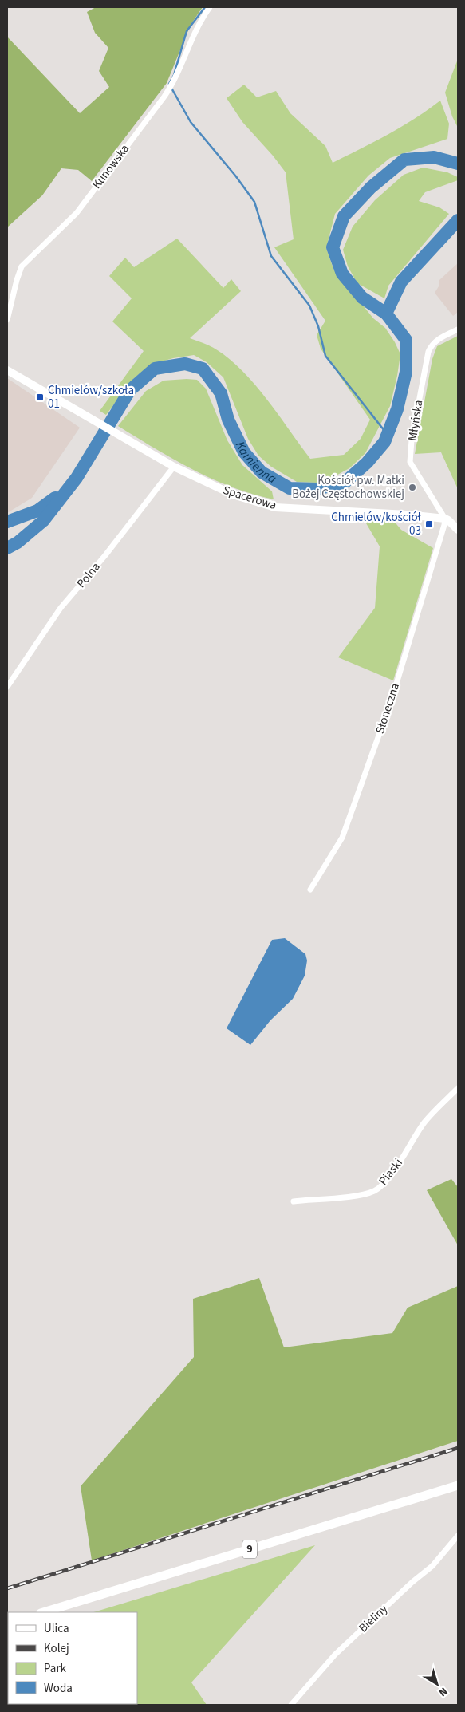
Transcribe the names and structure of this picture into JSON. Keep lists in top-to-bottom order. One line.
{"streets":{"main road":["9"],"street":["Kunowska","Młyńska","Spacerowa","Polna","Słoneczna","Piaski","Bieliny"]},"crossings":[["Młyńska","Spacerowa"],["Młyńska","Słoneczna"],["Spacerowa","Polna"],["Spacerowa","Słoneczna"]],"water":["Kamienna"],"places":{"transit":["Chmielów/szkoła 01","Chmielów/kościół 03"],"other":["Kościół pw. Matki Bożej Częstochowskiej"]},"legend":["Ulica","Kolej","Park","Woda"],"north":"bottom right"}
